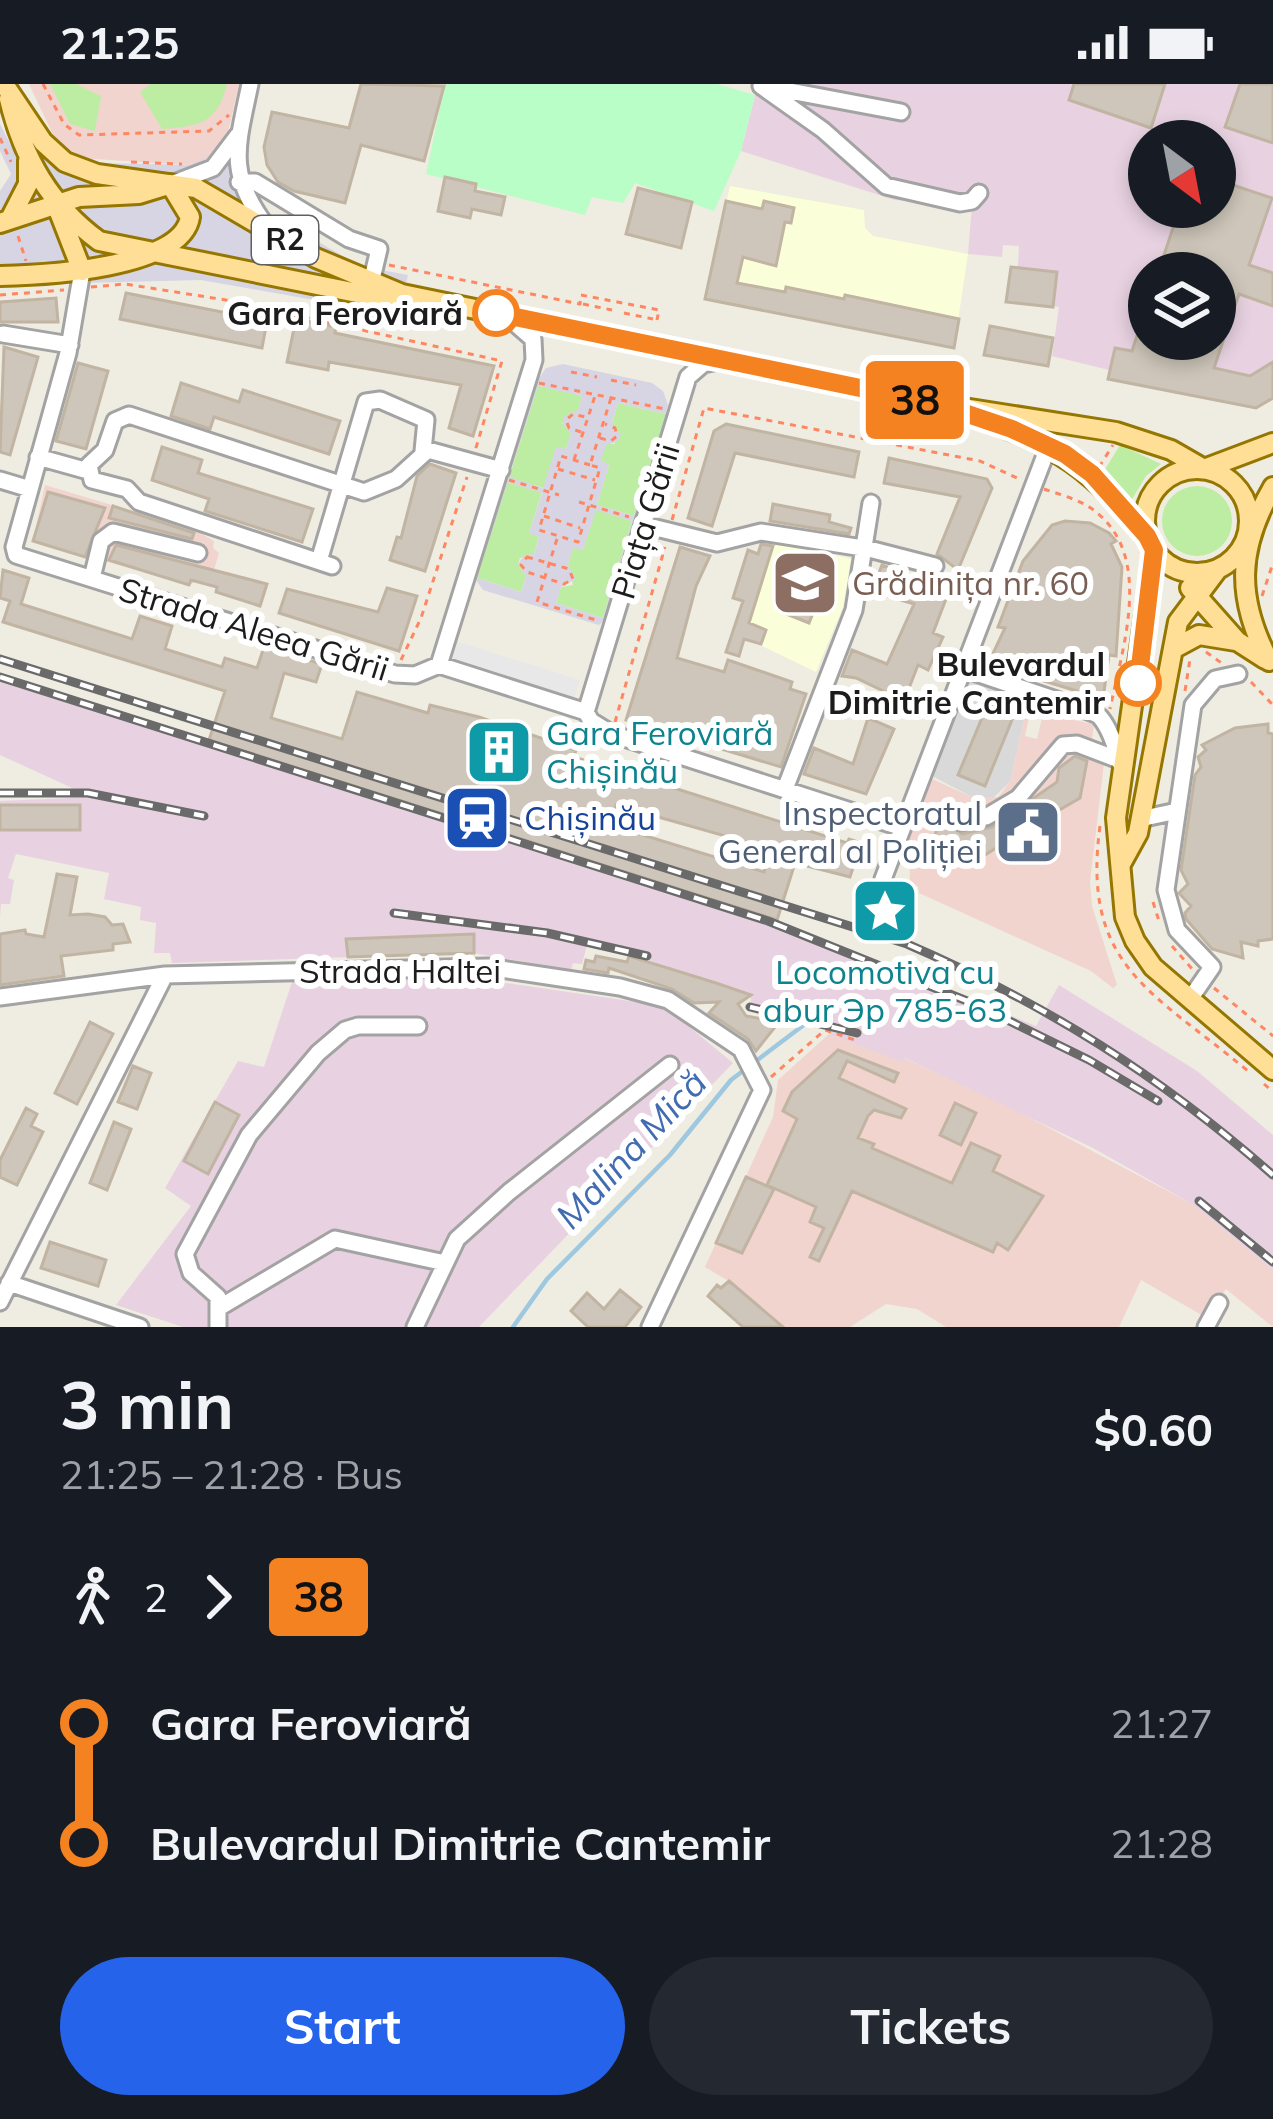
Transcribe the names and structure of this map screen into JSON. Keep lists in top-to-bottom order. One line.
{"streets":{"main road":["R2"],"street":["Piața Gării","Strada Aleea Gării","Strada Haltei"]},"crossings":[["R2","Piața Gării"],["R2","Strada Aleea Gării"],["Piața Gării","Strada Aleea Gării"]],"water":["Malina Mică"],"places":{"other":["Gara Feroviară","Bulevardul Dimitrie Cantemir"],"school or university":["Grădinița nr. 60"],"building":["Gara Feroviară Chișinău"],"station":["Chișinău"],"public building":["Inspectoratul General al Poliției"],"place":["Locomotiva cu abur Эр 785-63"]},"lines":["bus line 38"],"north":"bottom right","page":{"status":"21:25","on_map":"38","heading":["3 min","21:25 – 21:28 · Bus","$0.60"],"legs":["2","38"],"list":[{"name":"Gara Feroviară","value":"21:27"},{"name":"Bulevardul Dimitrie Cantemir","value":"21:28"}],"buttons":["Start","Tickets"]}}
